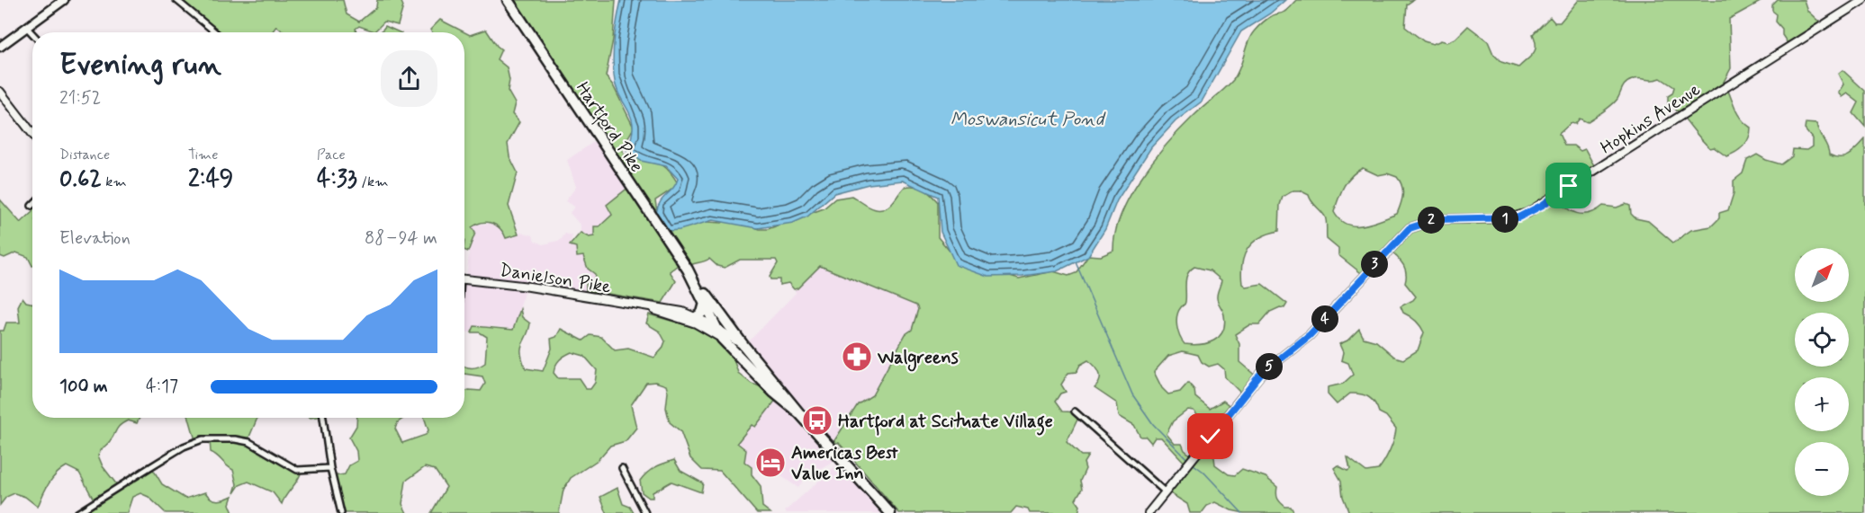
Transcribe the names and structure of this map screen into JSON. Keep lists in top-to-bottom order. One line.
{"streets":{"highway":["Hartford Pike"],"street":["Hopkins Avenue","Danielson Pike"]},"crossings":[["Hartford Pike","Danielson Pike"]],"water":["Moswansicut Pond"],"places":{"pharmacy":["Walgreens"],"bus stop":["Hartford at Scituate Village"],"hotel":["Americas Best Value Inn"]},"north":"top right","page":{"heading":["Evening run","21:52"],"stats":[["Distance","0.62 km"],["Time","2:49"],["Pace","4:33 /km"]],"pins":["1","2","3","4","5"],"chart":["Elevation","88–94 m"],"map_buttons":["+","−"],"list":[{"name":"100 m","note":"4:17"}]}}
